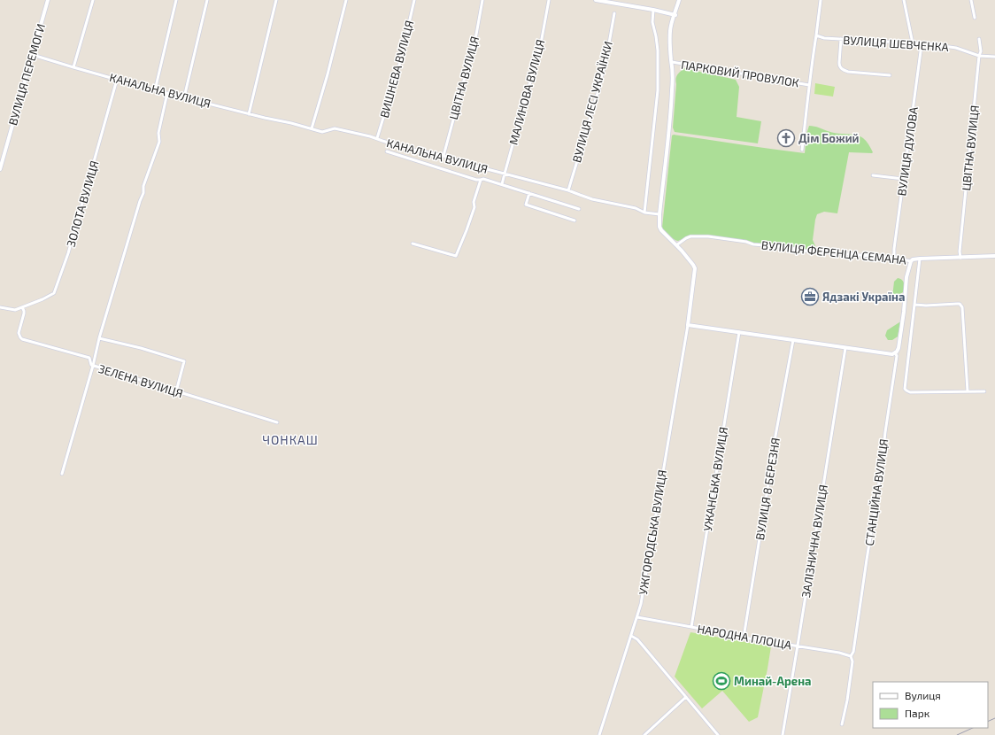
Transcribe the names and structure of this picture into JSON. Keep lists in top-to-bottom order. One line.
{"streets":{"street":["ВУЛИЦЯ ШЕВЧЕНКА","ВИШНЕВА ВУЛИЦЯ","ПАРКОВИЙ ПРОВУЛОК","ВУЛИЦЯ ПЕРЕМОГИ","ЦВІТНА ВУЛИЦЯ","КАНАЛЬНА ВУЛИЦЯ","МАЛИНОВА ВУЛИЦЯ","ВУЛИЦЯ ЛЕСІ УКРАЇНКИ","ВУЛИЦЯ ДУЛОВА","ЗОЛОТА ВУЛИЦЯ","ВУЛИЦЯ ФЕРЕНЦА СЕМАНА","ЗЕЛЕНА ВУЛИЦЯ","УЖАНСЬКА ВУЛИЦЯ","ВУЛИЦЯ 8 БЕРЕЗНЯ","СТАНЦІЙНА ВУЛИЦЯ","УЖГОРОДСЬКА ВУЛИЦЯ","ЗАЛІЗНИЧНА ВУЛИЦЯ","НАРОДНА ПЛОЩА"]},"crossings":[["ВУЛИЦЯ ШЕВЧЕНКА","ЦВІТНА ВУЛИЦЯ"],["ВУЛИЦЯ ШЕВЧЕНКА","ВУЛИЦЯ ДУЛОВА"],["ВИШНЕВА ВУЛИЦЯ","КАНАЛЬНА ВУЛИЦЯ"],["ВУЛИЦЯ ПЕРЕМОГИ","КАНАЛЬНА ВУЛИЦЯ"],["ЦВІТНА ВУЛИЦЯ","КАНАЛЬНА ВУЛИЦЯ"],["ЦВІТНА ВУЛИЦЯ","ВУЛИЦЯ ФЕРЕНЦА СЕМАНА"],["КАНАЛЬНА ВУЛИЦЯ","МАЛИНОВА ВУЛИЦЯ"],["КАНАЛЬНА ВУЛИЦЯ","ВУЛИЦЯ ЛЕСІ УКРАЇНКИ"],["КАНАЛЬНА ВУЛИЦЯ","ЗОЛОТА ВУЛИЦЯ"],["ВУЛИЦЯ ДУЛОВА","ВУЛИЦЯ ФЕРЕНЦА СЕМАНА"],["ЗОЛОТА ВУЛИЦЯ","ЗЕЛЕНА ВУЛИЦЯ"],["ВУЛИЦЯ ФЕРЕНЦА СЕМАНА","СТАНЦІЙНА ВУЛИЦЯ"],["УЖАНСЬКА ВУЛИЦЯ","НАРОДНА ПЛОЩА"],["ВУЛИЦЯ 8 БЕРЕЗНЯ","НАРОДНА ПЛОЩА"],["СТАНЦІЙНА ВУЛИЦЯ","НАРОДНА ПЛОЩА"],["УЖГОРОДСЬКА ВУЛИЦЯ","НАРОДНА ПЛОЩА"],["ЗАЛІЗНИЧНА ВУЛИЦЯ","НАРОДНА ПЛОЩА"]],"districts":["ЧОНКАШ"],"places":{"church":["Дім Божий"],"office":["Ядзакі Україна"],"sports":["Минай-Арена"]},"legend":["Вулиця","Парк"]}
